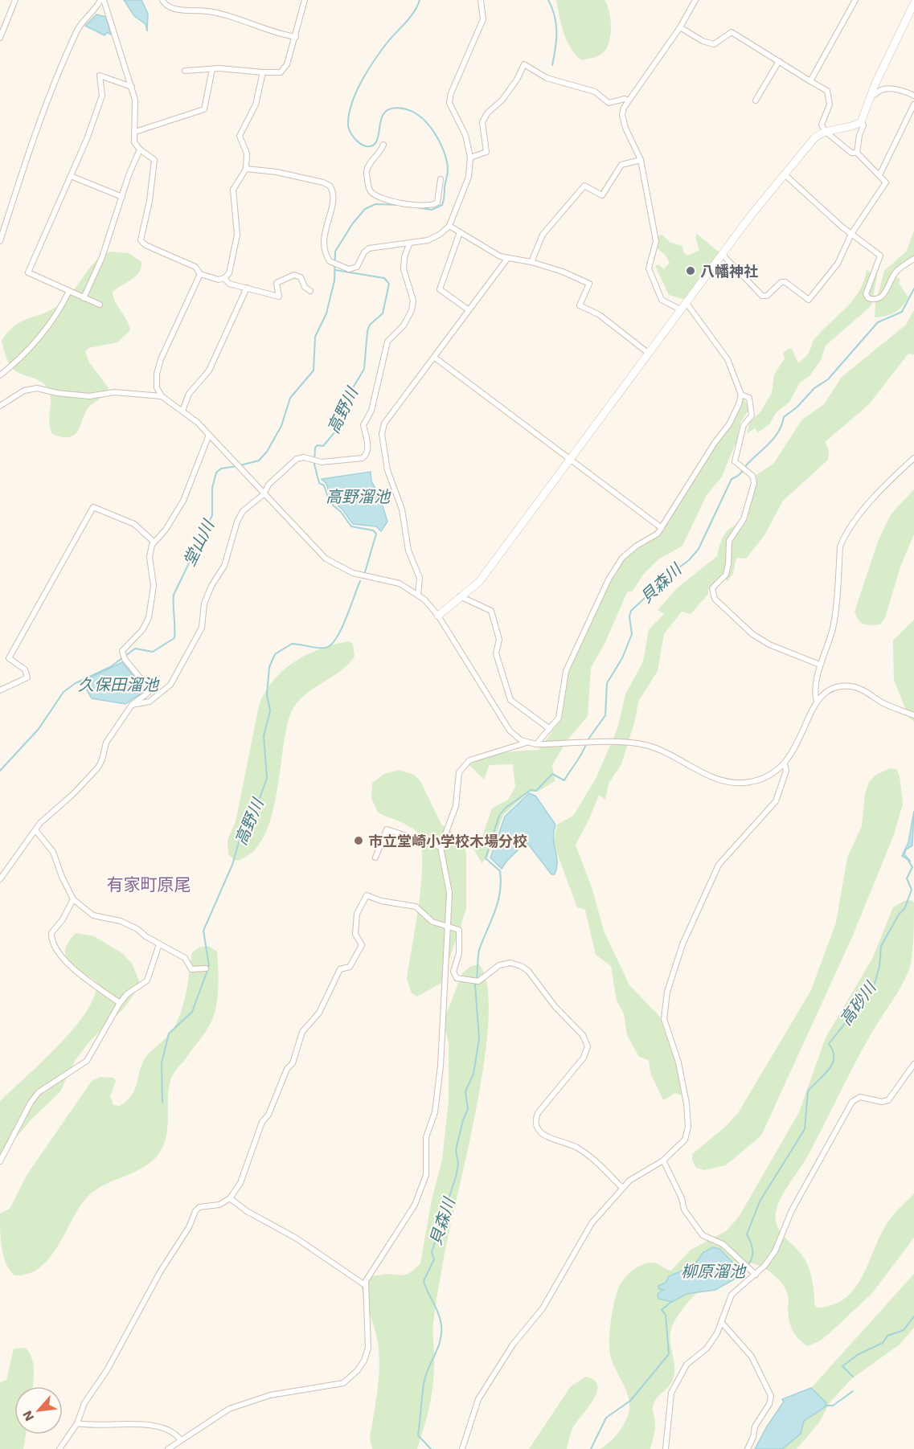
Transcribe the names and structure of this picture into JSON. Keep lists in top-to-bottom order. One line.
{"districts":["有家町原尾"],"water":["高野川","高野溜池","堂山川","貝森川","久保田溜池","高砂川","柳原溜池"],"places":["八幡神社","市立堂崎小学校木場分校"],"north":"bottom left"}
